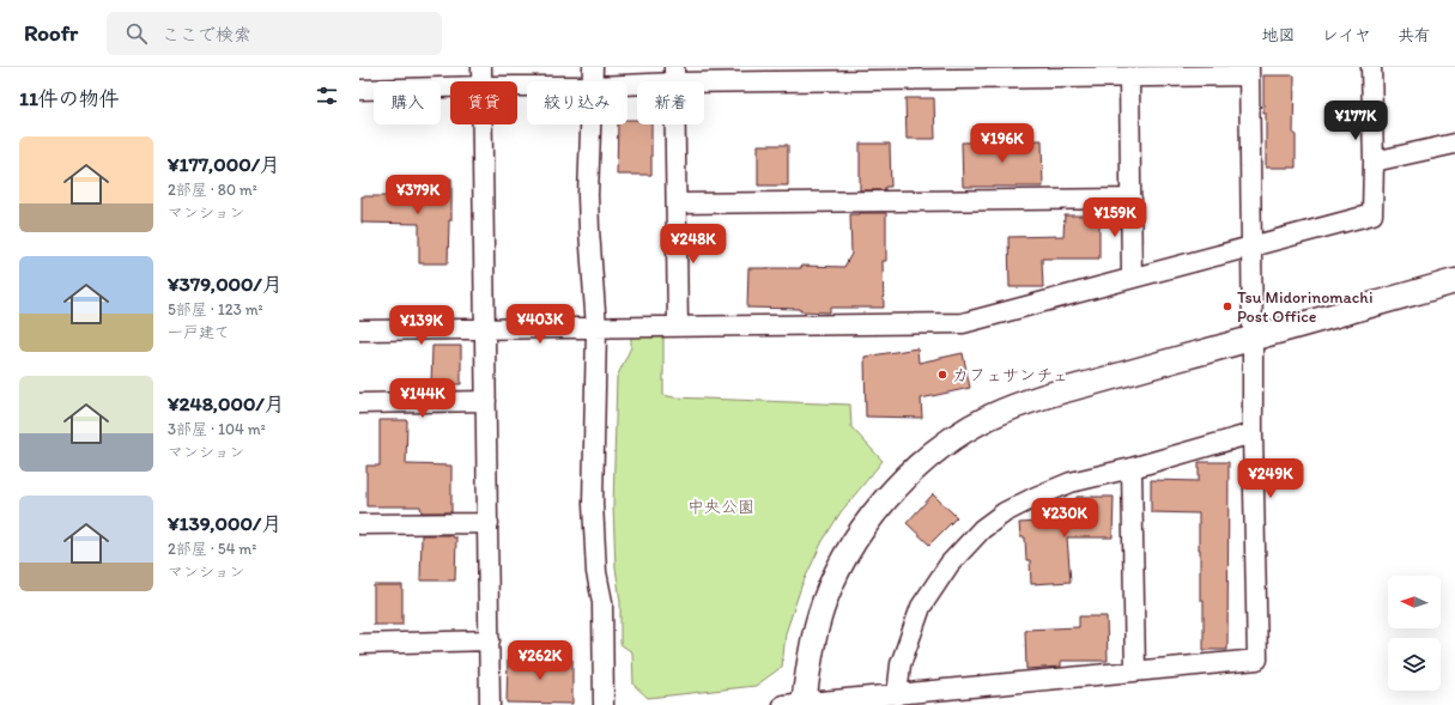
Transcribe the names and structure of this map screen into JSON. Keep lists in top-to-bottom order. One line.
{"parks":["中央公園"],"places":["Tsu Midorinomachi Post Office","カフェサンチェ"],"north":"left","page":{"header":"Roofr","search":"ここで検索","nav":["地図","レイヤ","共有"],"heading":"11件の物件","chip":["購入","賃貸","絞り込み","新着"],"price":["¥177K","¥196K","¥379K","¥159K","¥248K","¥403K","¥139K","¥144K","¥249K","¥230K","¥262K"],"list":[{"name":"¥177,000/月","note":"2部屋 · 80 m² · マンション"},{"name":"¥379,000/月","note":"5部屋 · 123 m² · 一戸建て"},{"name":"¥248,000/月","note":"3部屋 · 104 m² · マンション"},{"name":"¥139,000/月","note":"2部屋 · 54 m² · マンション"}]}}
